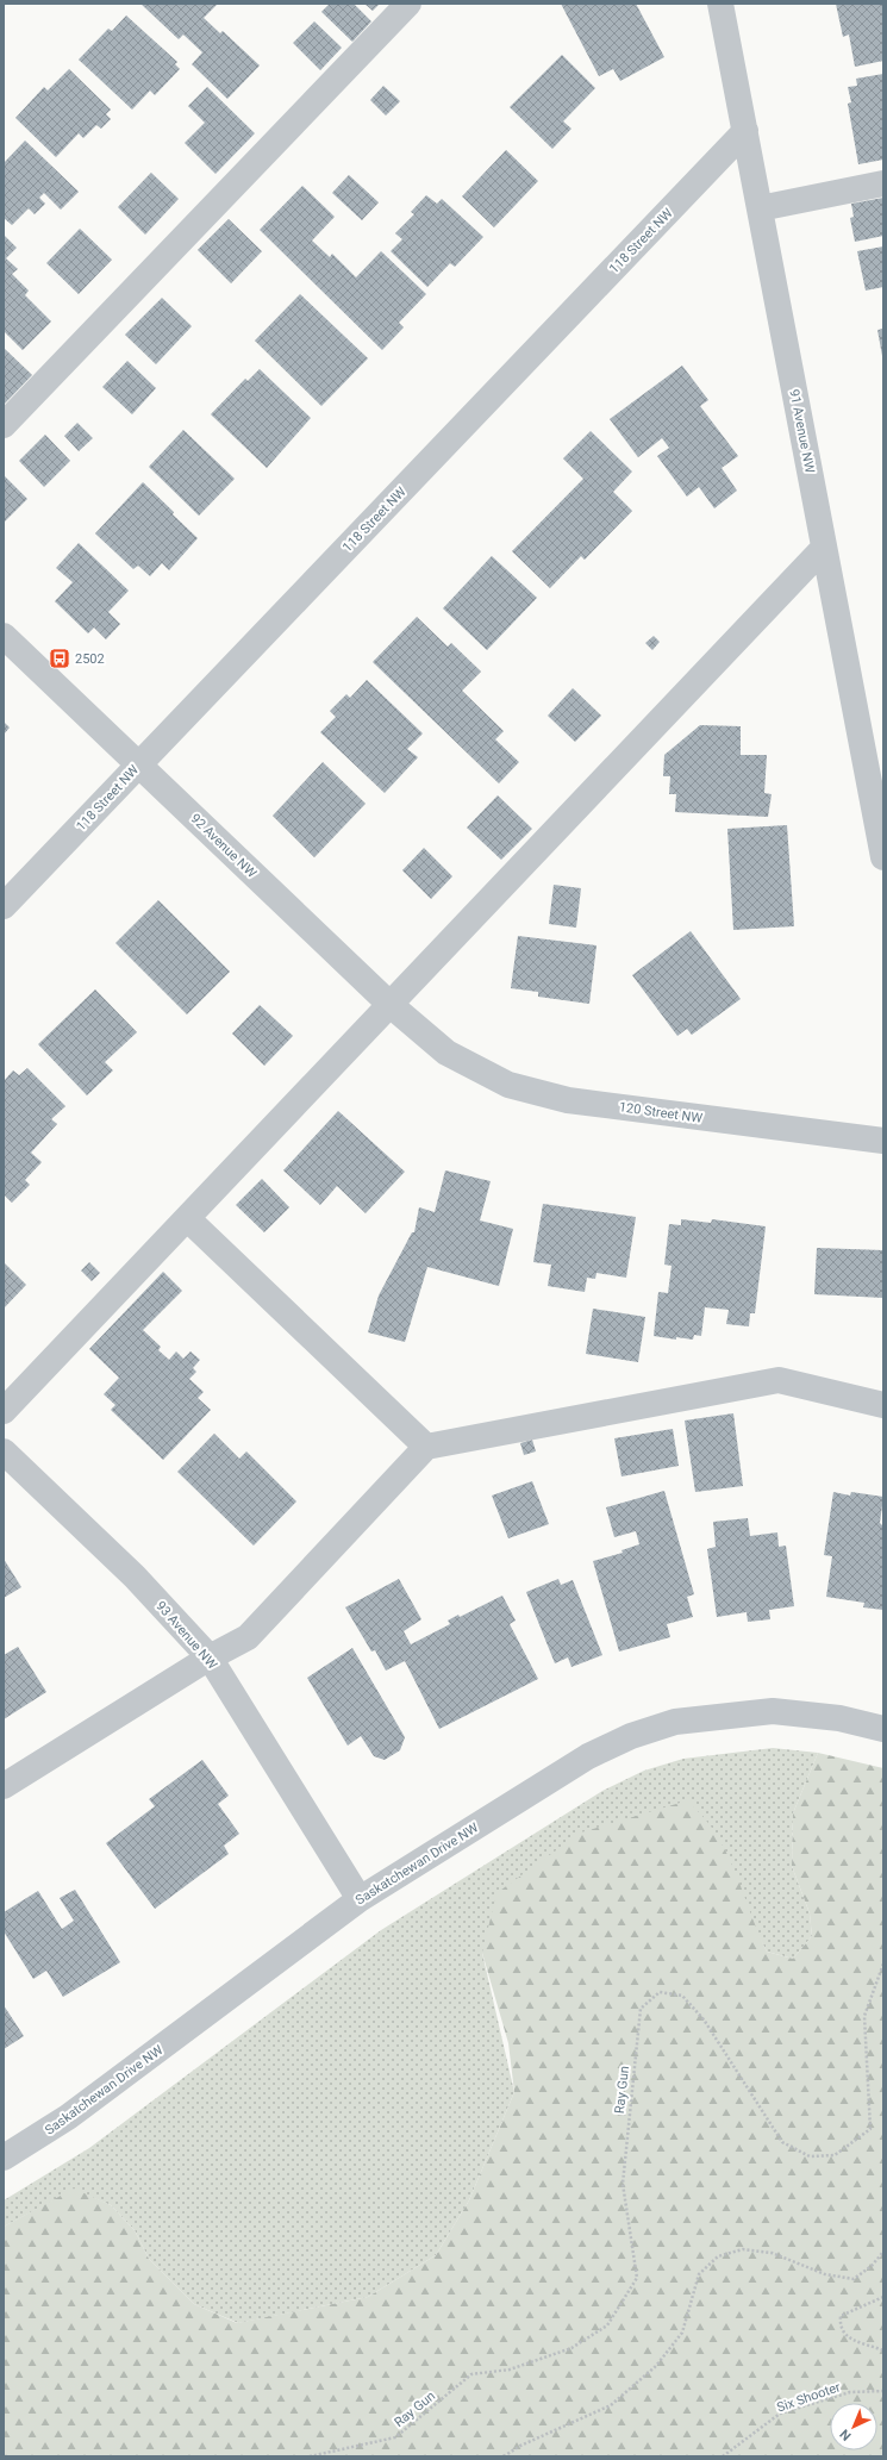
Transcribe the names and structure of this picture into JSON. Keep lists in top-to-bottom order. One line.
{"streets":{"street":["118 Street NW","91 Avenue NW","92 Avenue NW","120 Street NW","93 Avenue NW","Saskatchewan Drive NW"],"path":["Ray Gun","Six Shooter"]},"crossings":[["118 Street NW","91 Avenue NW"],["118 Street NW","92 Avenue NW"],["92 Avenue NW","120 Street NW"],["93 Avenue NW","Saskatchewan Drive NW"]],"places":{"bus stop":["2502"]},"north":"bottom left"}
